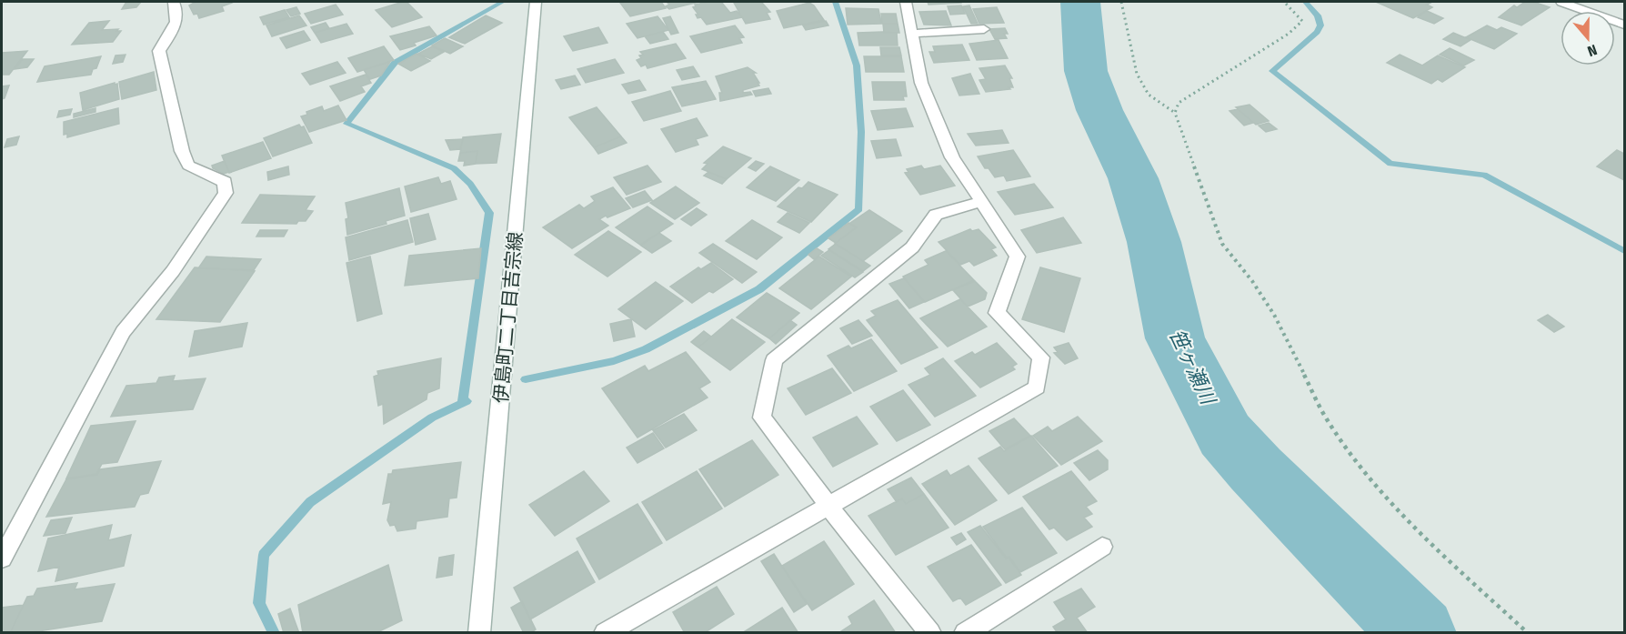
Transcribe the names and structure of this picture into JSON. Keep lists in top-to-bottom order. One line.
{"streets":{"street":["伊島町二丁目吉宗線"]},"water":["笹ヶ瀬川"],"north":"bottom"}
